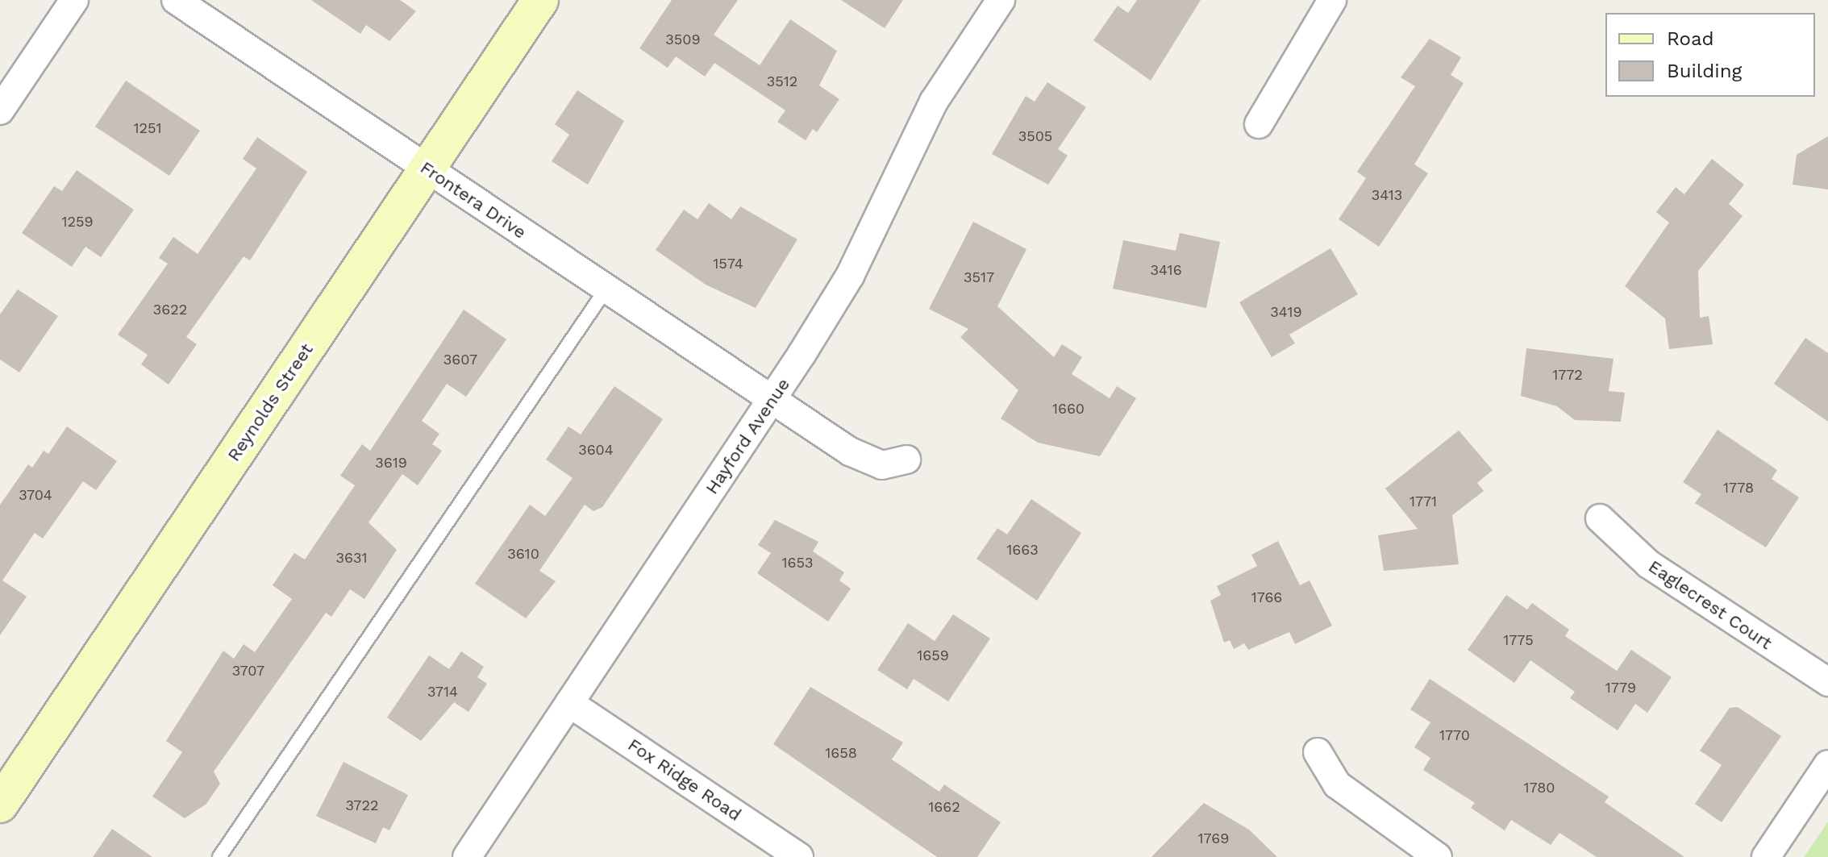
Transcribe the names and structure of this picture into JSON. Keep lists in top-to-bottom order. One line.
{"streets":{"street":["Frontera Drive","Reynolds Street","Hayford Avenue","Eaglecrest Court","Fox Ridge Road"]},"crossings":[["Frontera Drive","Reynolds Street"],["Frontera Drive","Hayford Avenue"],["Hayford Avenue","Fox Ridge Road"]],"house_numbers":["3509","3512","1251","3505","3413","1259","1574","3416","3517","3622","3419","3607","1772","1660","3604","3619","1778","3704","1771","1663","3610","3631","1653","1766","1775","1659","3707","1779","3714","1770","1658","1780","3722","1662","1769"],"legend":["Road","Building"]}
